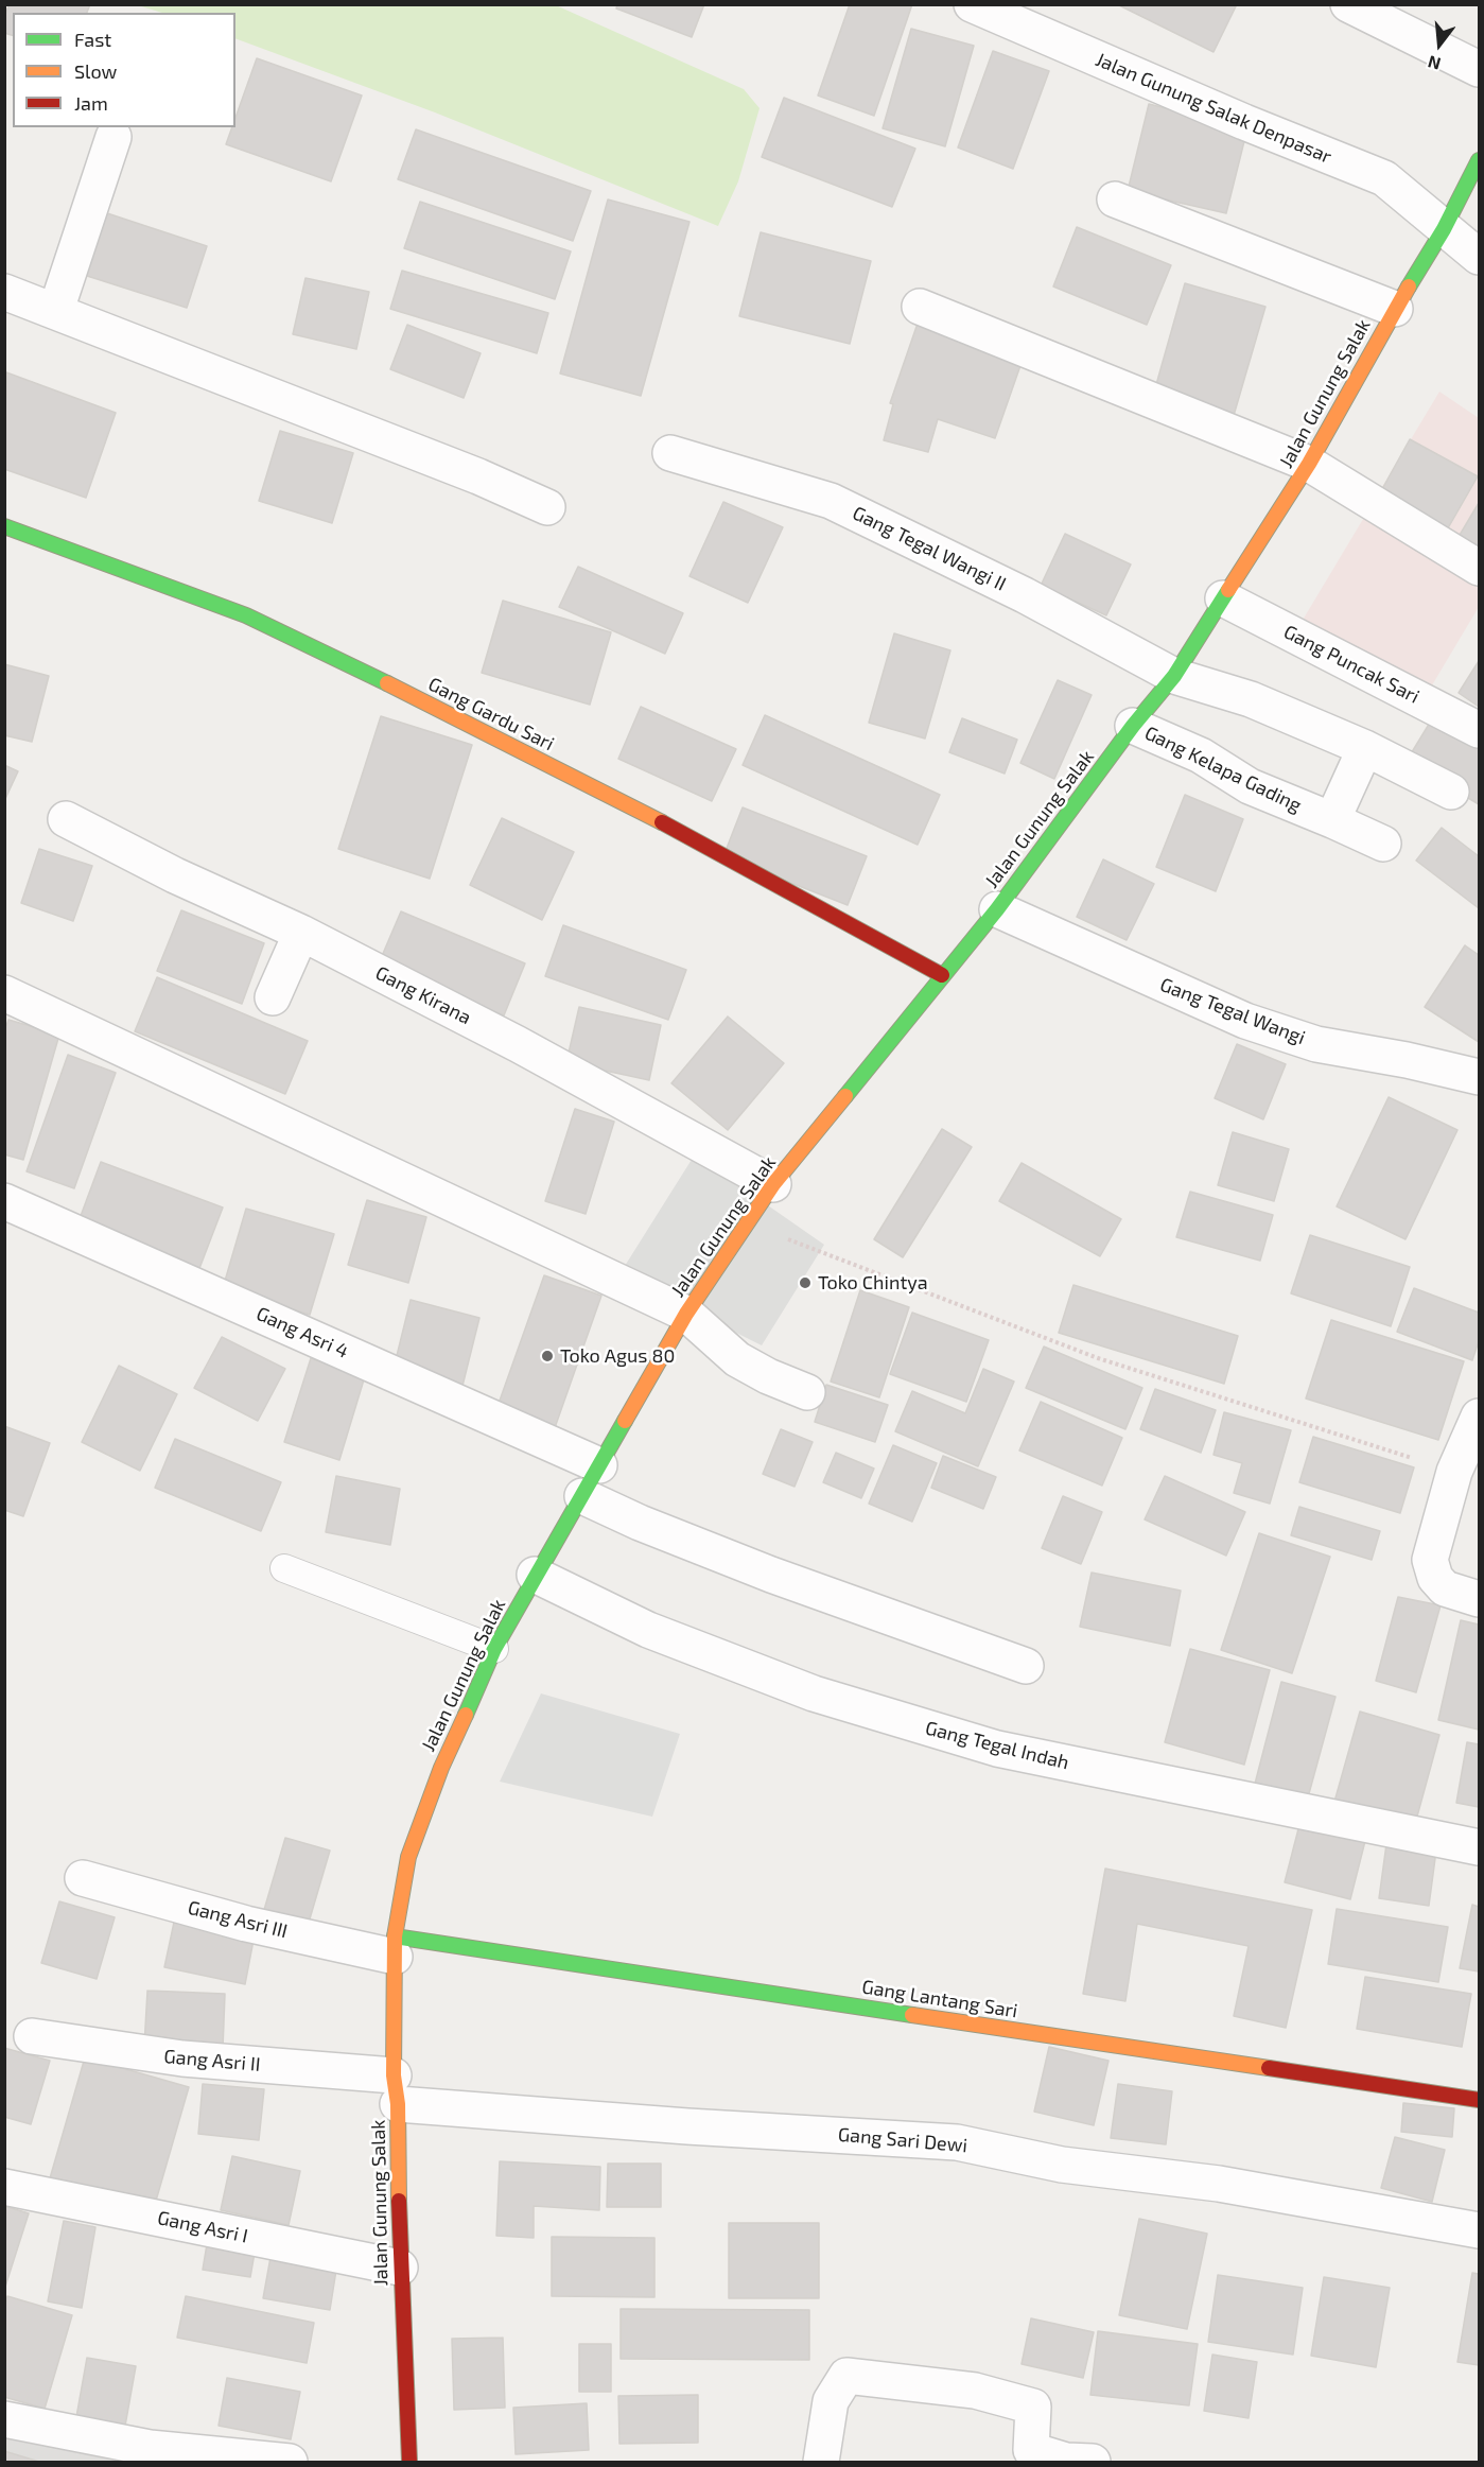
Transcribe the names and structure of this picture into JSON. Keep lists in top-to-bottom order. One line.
{"streets":{"main road":["Jalan Gunung Salak","Gang Gardu Sari","Gang Lantang Sari"],"street":["Jalan Gunung Salak Denpasar","Gang Tegal Wangi II","Gang Puncak Sari","Gang Kelapa Gading","Gang Kirana","Gang Tegal Wangi","Gang Asri 4","Gang Tegal Indah","Gang Asri III","Gang Asri II","Gang Sari Dewi","Gang Asri I"]},"crossings":[["Jalan Gunung Salak Denpasar","Jalan Gunung Salak"],["Jalan Gunung Salak","Gang Tegal Wangi II"],["Jalan Gunung Salak","Gang Puncak Sari"],["Jalan Gunung Salak","Gang Gardu Sari"],["Jalan Gunung Salak","Gang Kelapa Gading"],["Jalan Gunung Salak","Gang Kirana"],["Jalan Gunung Salak","Gang Tegal Wangi"],["Jalan Gunung Salak","Gang Asri 4"],["Jalan Gunung Salak","Gang Tegal Indah"],["Jalan Gunung Salak","Gang Asri III"],["Jalan Gunung Salak","Gang Lantang Sari"],["Jalan Gunung Salak","Gang Asri II"],["Jalan Gunung Salak","Gang Sari Dewi"],["Jalan Gunung Salak","Gang Asri I"],["Gang Asri III","Gang Lantang Sari"],["Gang Asri II","Gang Sari Dewi"]],"places":["Toko Chintya","Toko Agus 80"],"legend":["Fast","Slow","Jam"],"north":"bottom"}
